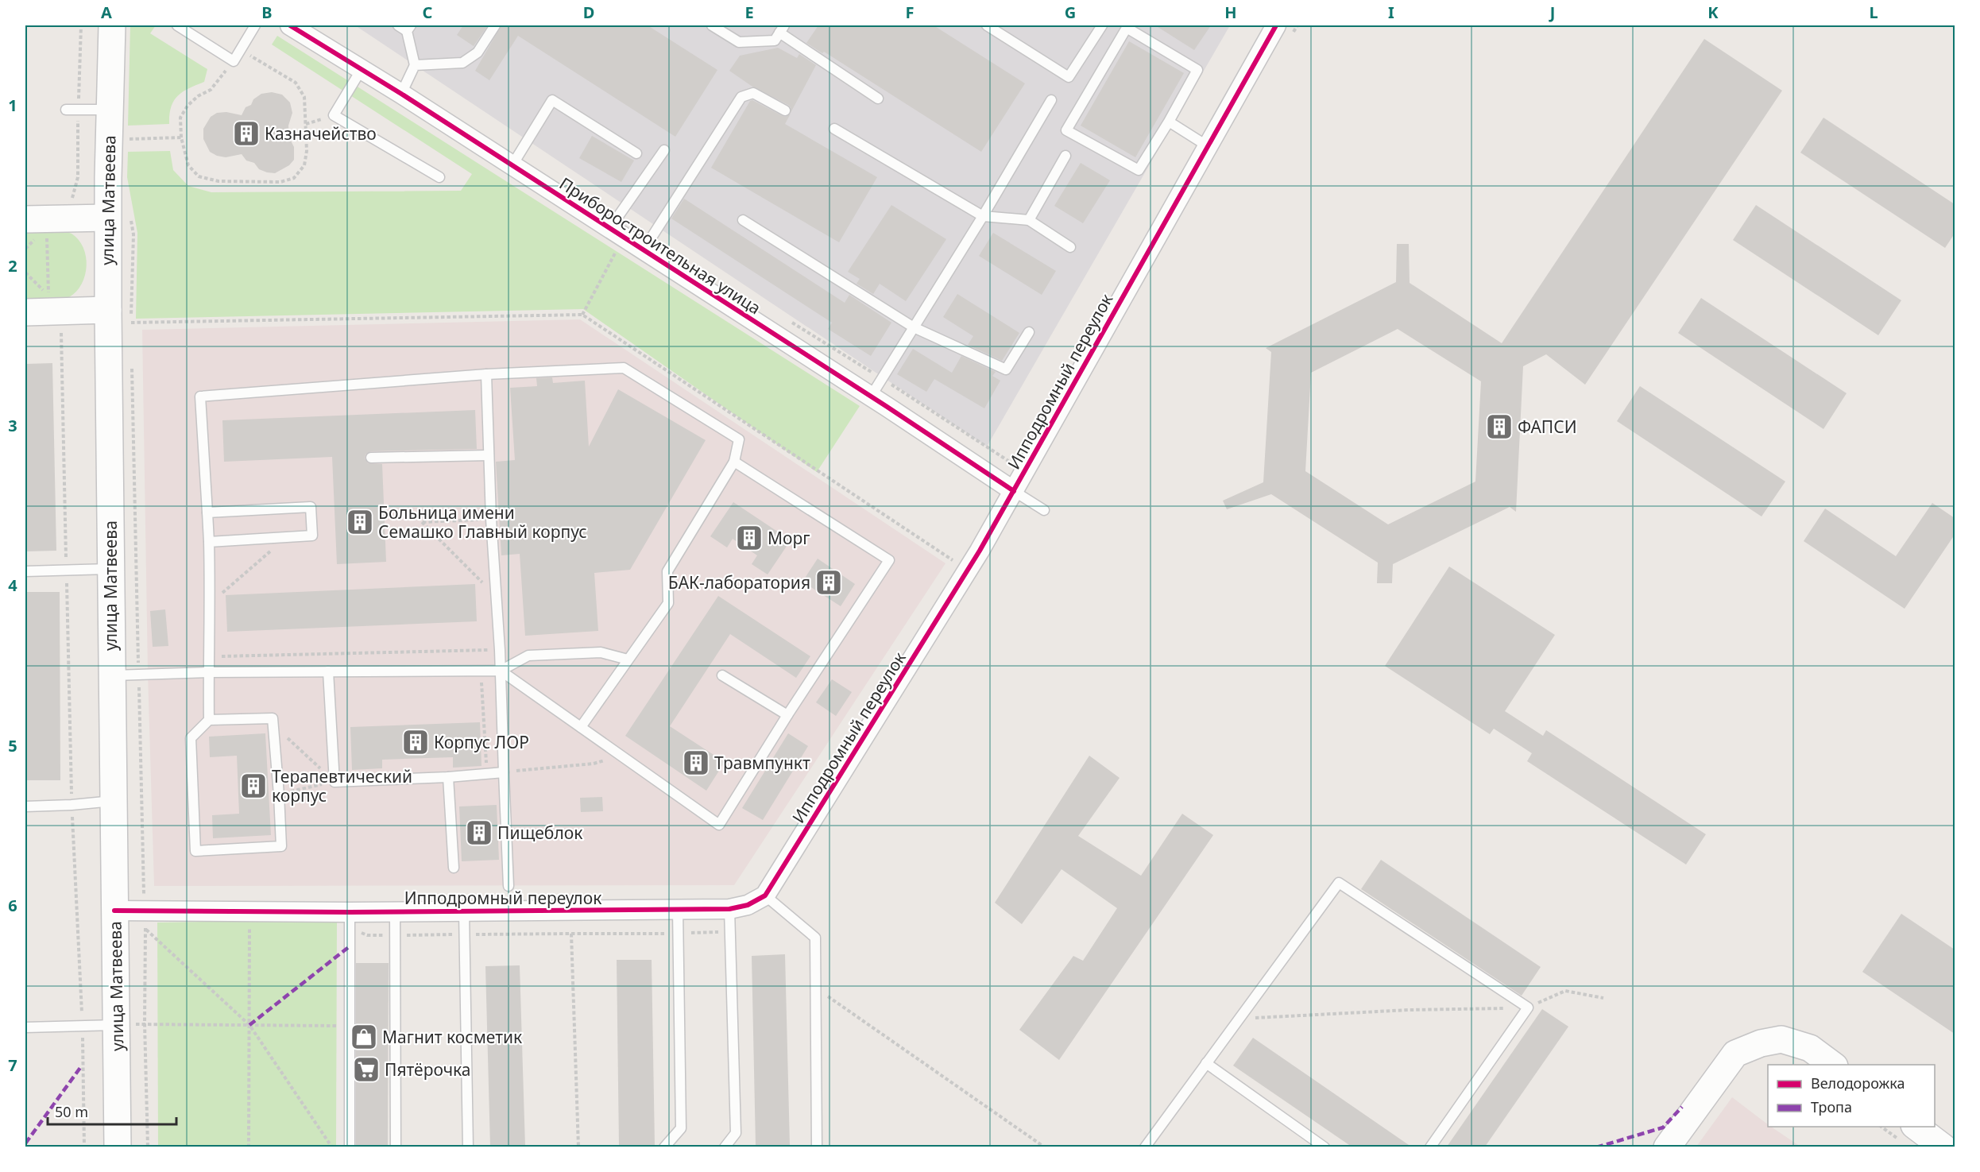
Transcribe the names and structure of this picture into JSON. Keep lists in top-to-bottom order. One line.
{"streets":{"main road":["улица Матвеева"],"street":["Приборостроительная улица","Ипподромный переулок"]},"crossings":[["улица Матвеева","Ипподромный переулок"],["Приборостроительная улица","Ипподромный переулок"]],"places":{"building":["Казначейство","ФАПСИ","Больница имени Семашко Главный корпус","Морг","БАК-лаборатория","Корпус ЛОР","Травмпункт","Терапевтический корпус","Пищеблок"],"shop":["Магнит косметик"],"supermarket":["Пятёрочка"]},"legend":["Велодорожка","Тропа"],"scale_bar":"50 m","grid":{"columns":["A","B","C","D","E","F","G","H","I","J","K","L"],"rows":["1","2","3","4","5","6","7"]}}
